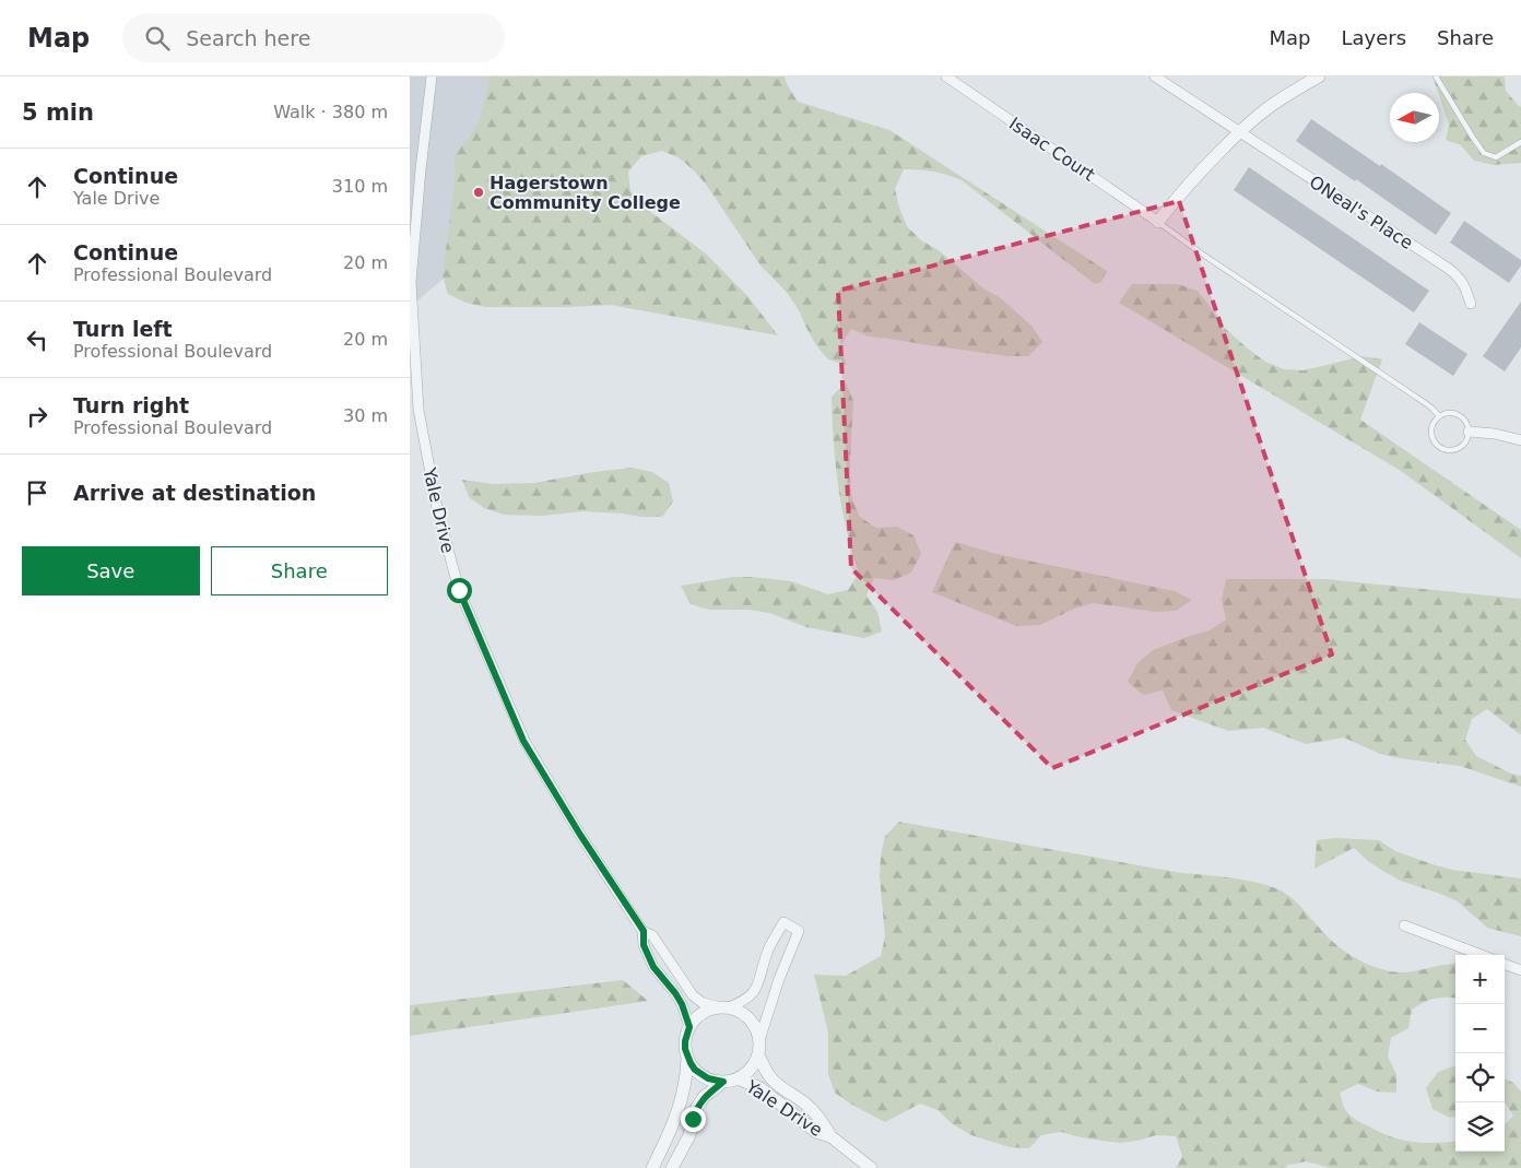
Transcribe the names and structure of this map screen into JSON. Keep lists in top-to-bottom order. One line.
{"streets":{"street":["Isaac Court","ONeal's Place","Yale Drive"]},"places":["Hagerstown Community College"],"north":"left","page":{"header":"Map","search":"Search here","nav":["Map","Layers","Share"],"heading":["5 min","Walk · 380 m"],"list":[["Continue","Yale Drive","310 m"],["Continue","Professional Boulevard","20 m"],["Turn left","Professional Boulevard","20 m"],["Turn right","Professional Boulevard","30 m"],"Arrive at destination"],"buttons":["Save","Share"],"map_buttons":["+","−"]}}
